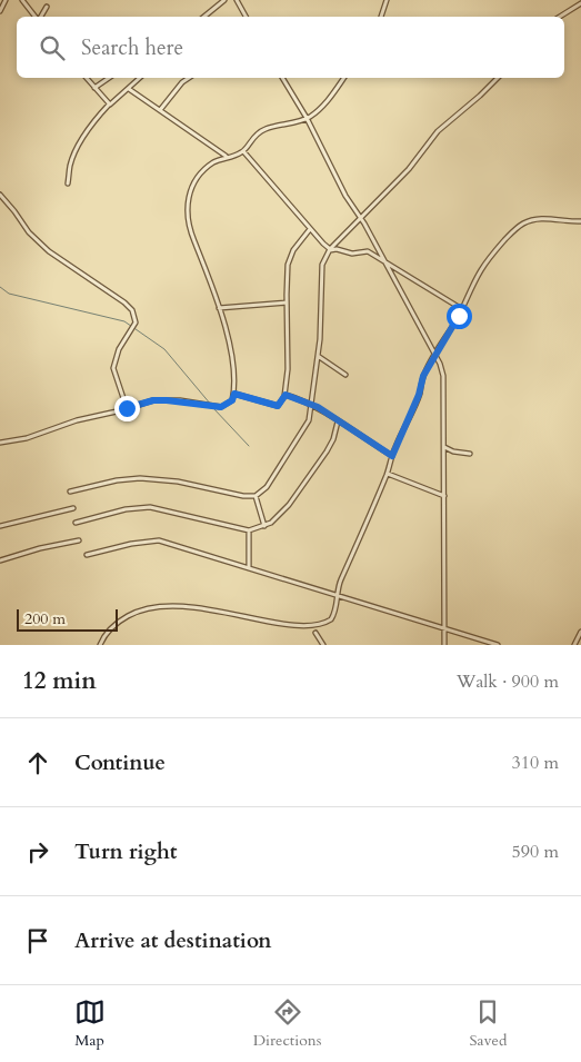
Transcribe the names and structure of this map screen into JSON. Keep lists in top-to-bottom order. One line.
{"scale_bar":"200 m","page":{"search":"Search here","scale":"200 m","heading":["12 min","Walk · 900 m"],"list":[["Continue","310 m"],["Turn right","590 m"],"Arrive at destination"],"nav":["Map","Directions","Saved"]}}
